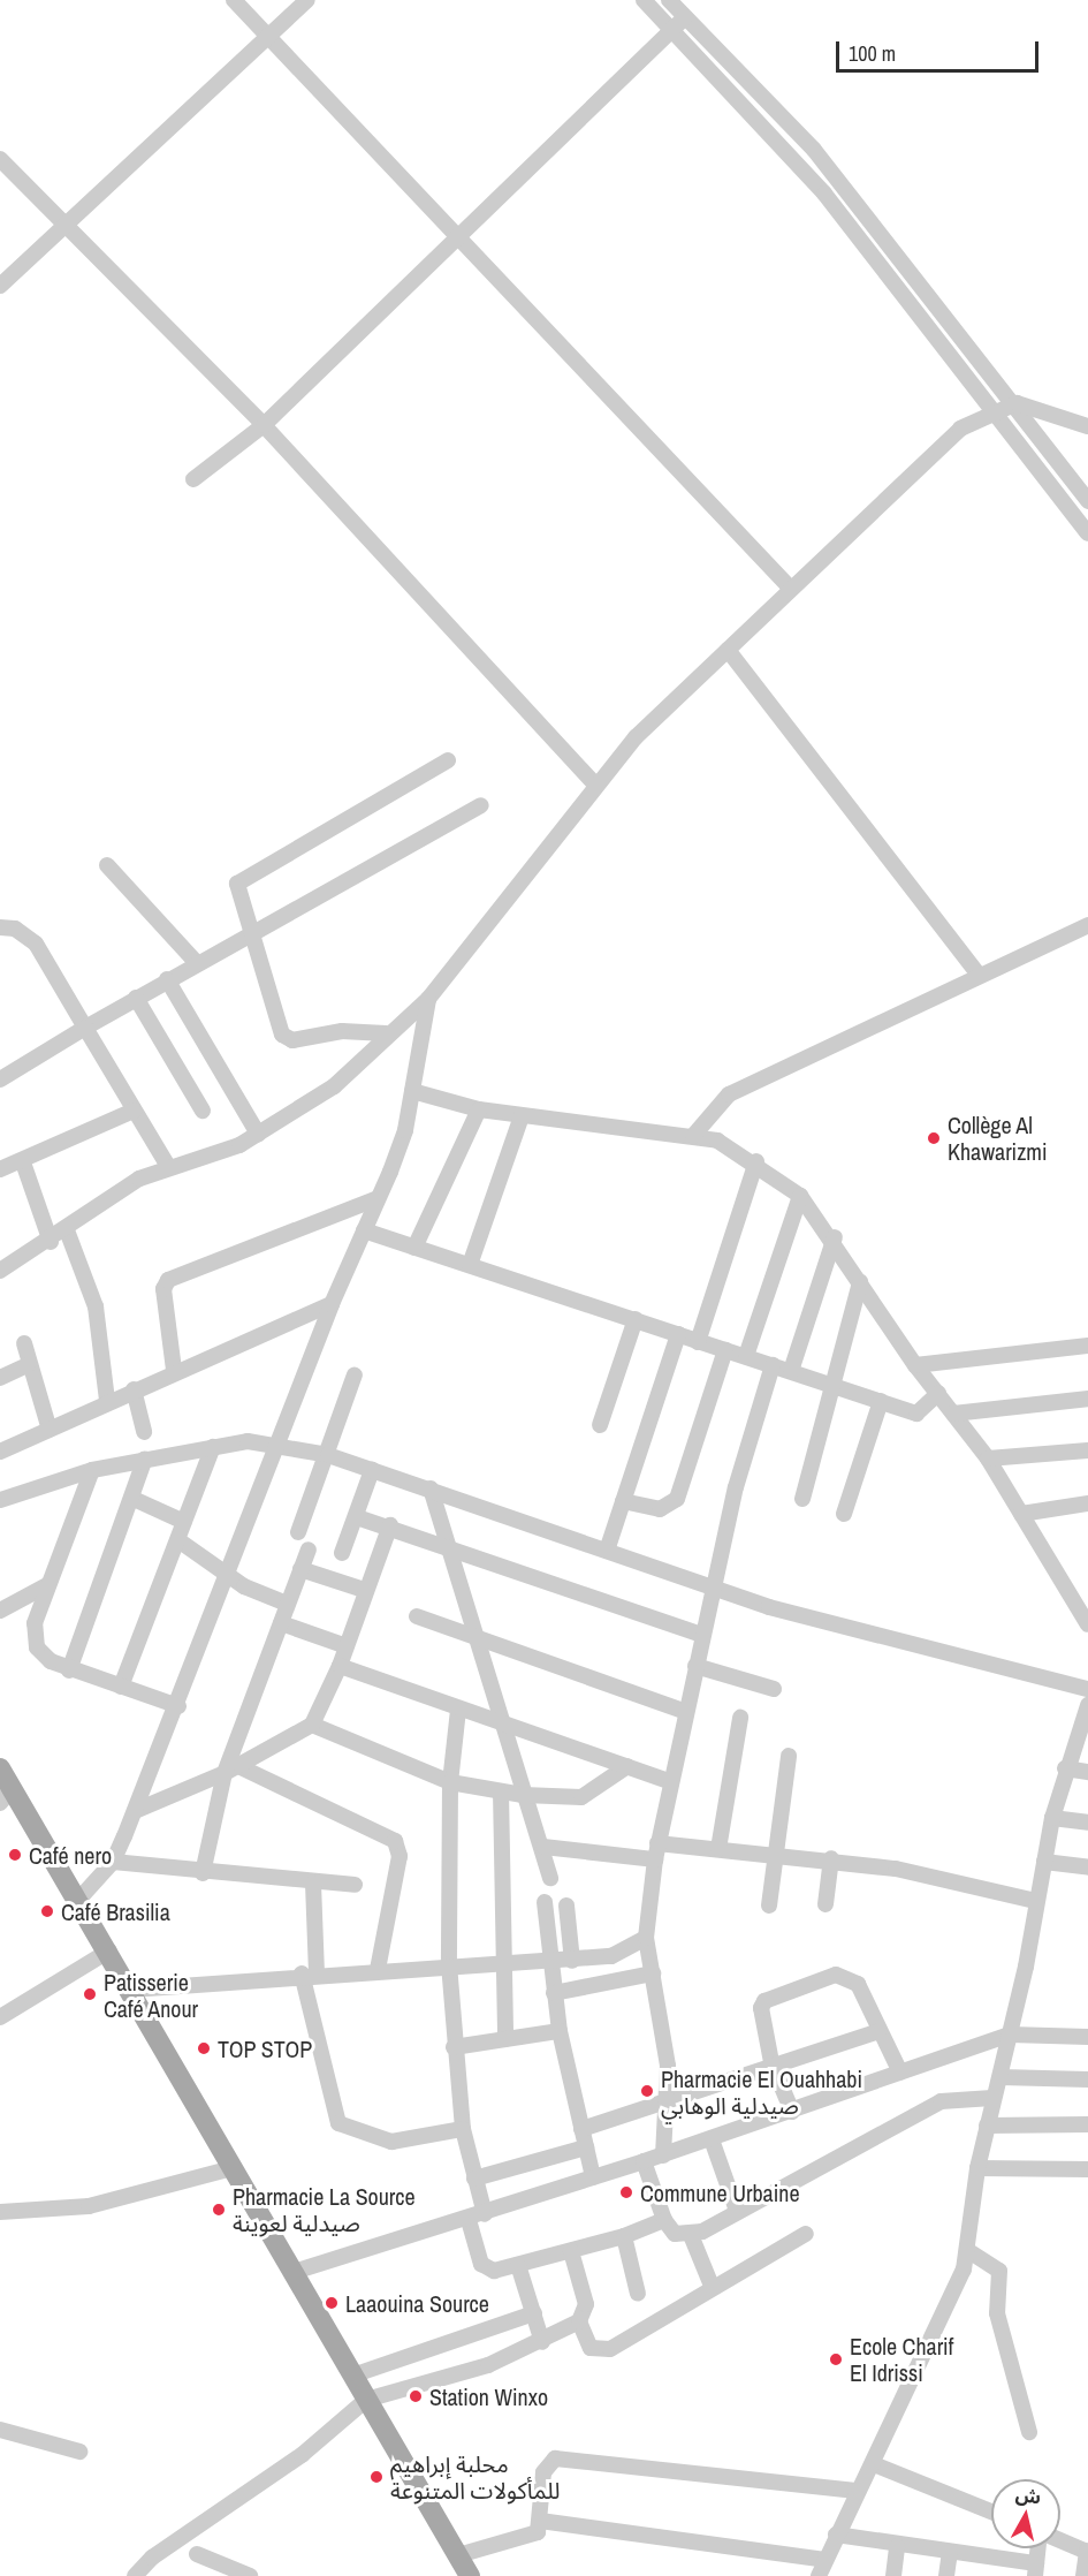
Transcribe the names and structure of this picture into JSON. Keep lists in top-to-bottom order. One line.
{"places":["Collège Al Khawarizmi","Café nero","Café Brasilia","Patisserie Café Anour","TOP STOP","Pharmacie El Ouahhabi صيدلية الوهابي","Commune Urbaine","Pharmacie La Source صيدلية لعوينة","Laaouina Source","Ecole Charif El Idrissi","Station Winxo","محلبة إبراهيم للمأكولات المتنوعة"],"scale_bar":"100 m","north":"top"}
